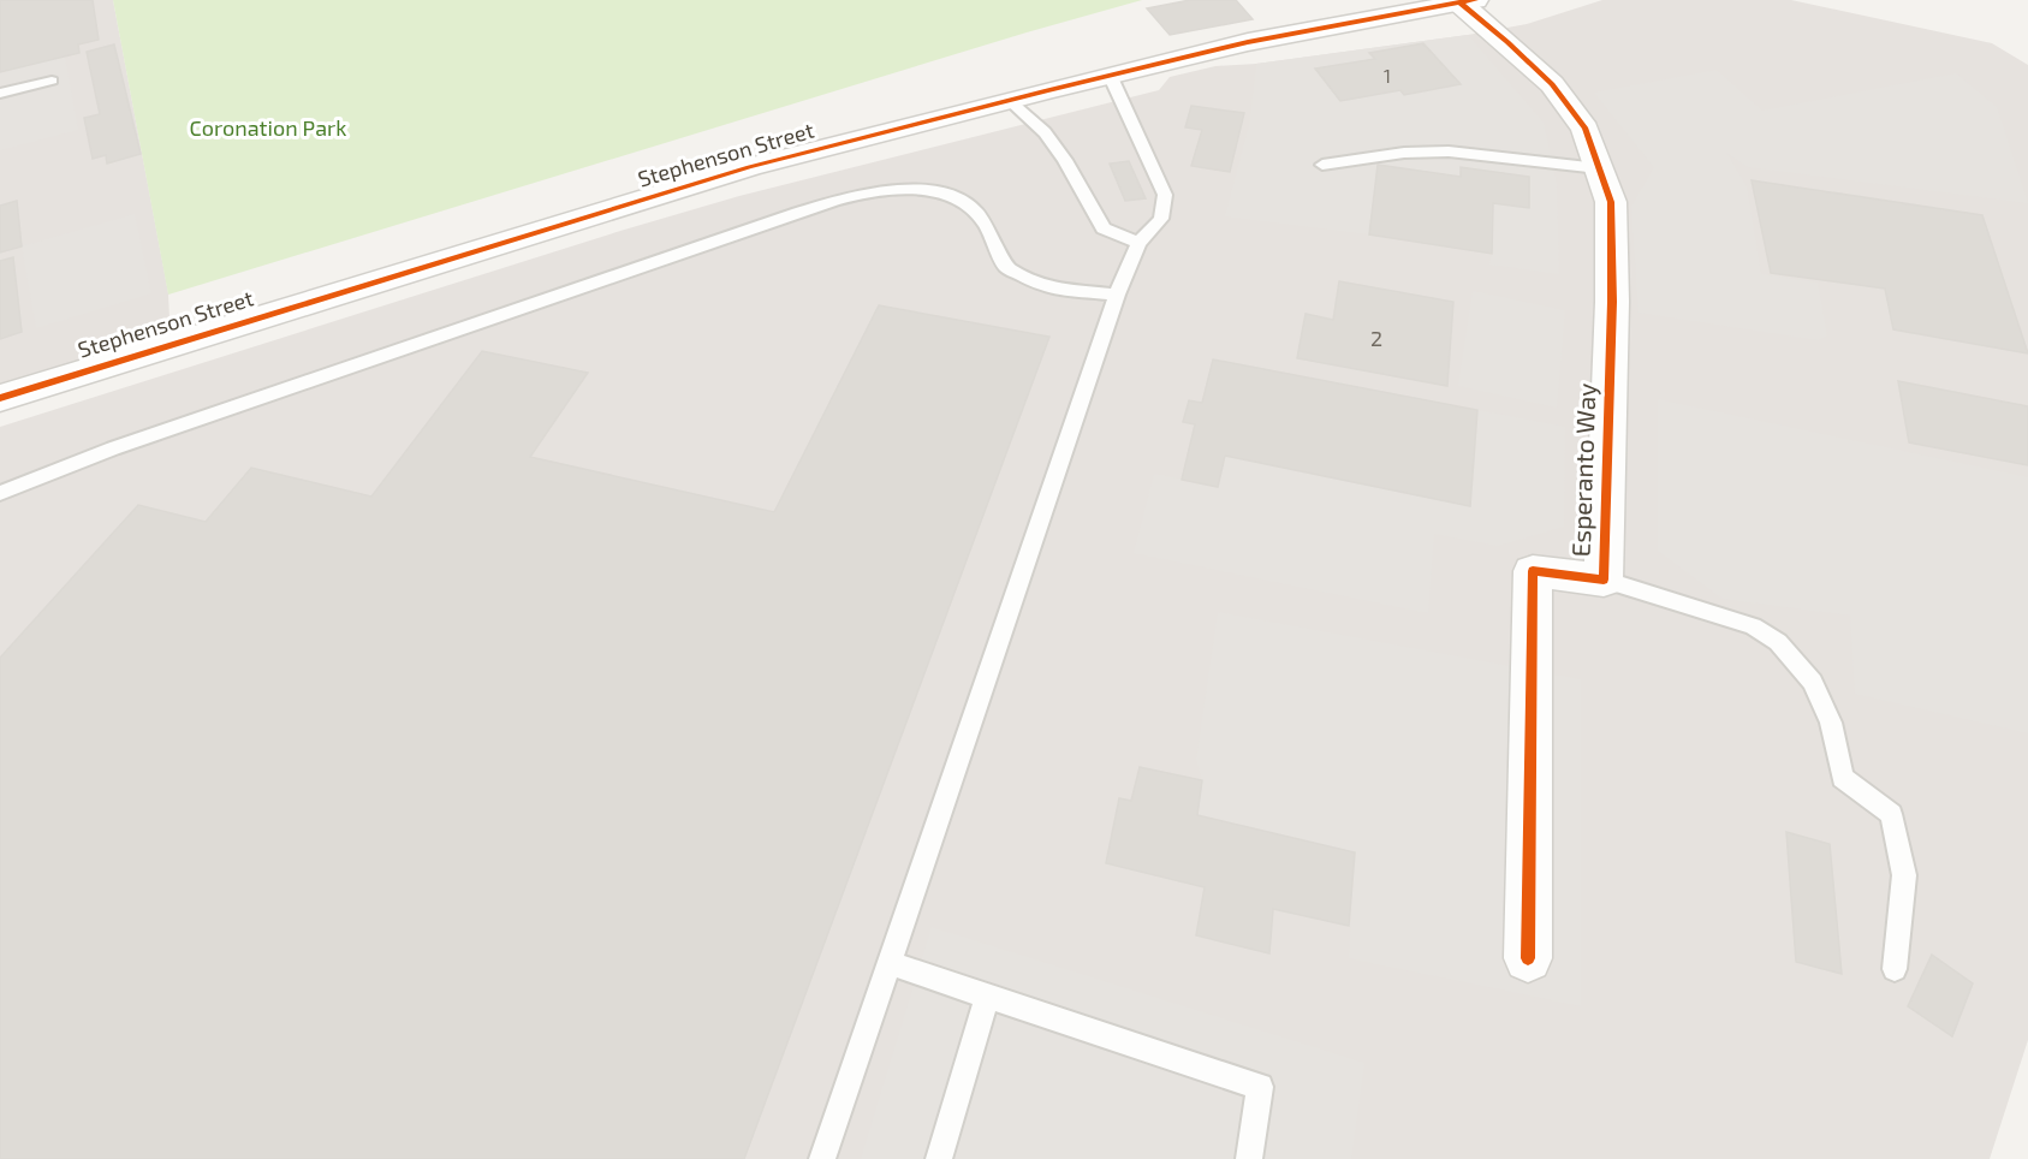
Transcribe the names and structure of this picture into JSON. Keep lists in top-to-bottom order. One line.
{"streets":{"street":["Stephenson Street","Esperanto Way"]},"crossings":[["Stephenson Street","Esperanto Way"]],"parks":["Coronation Park"],"house_numbers":["1","2"]}
